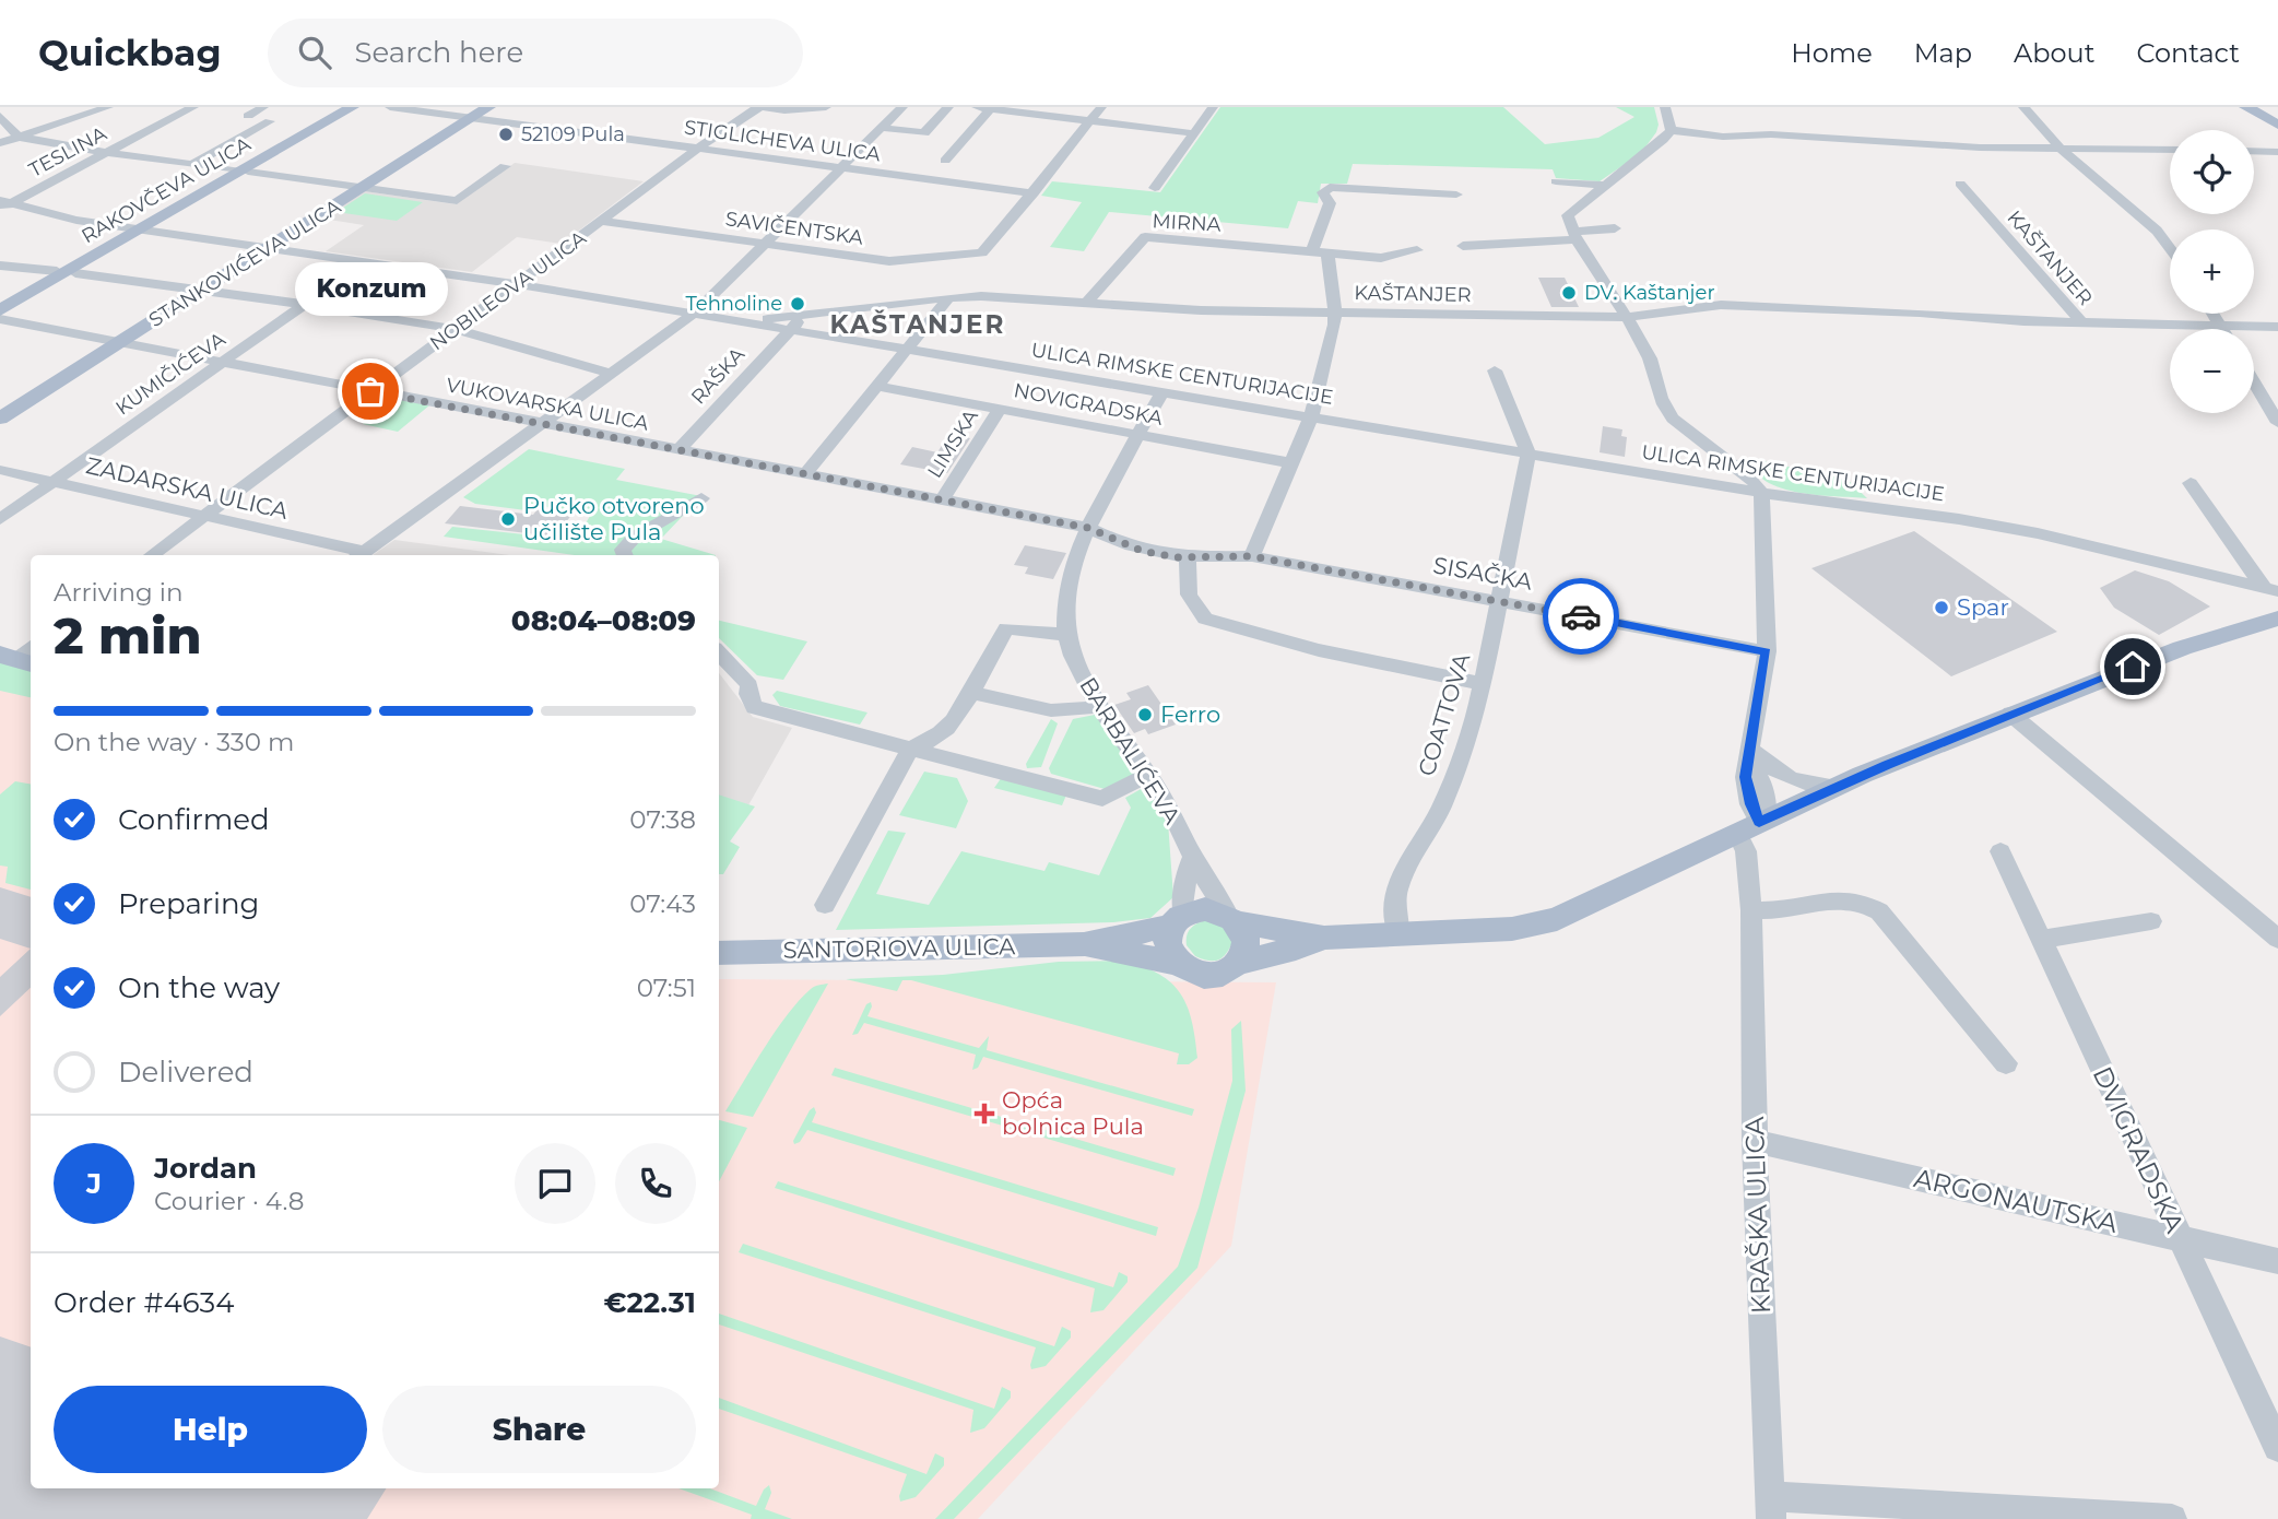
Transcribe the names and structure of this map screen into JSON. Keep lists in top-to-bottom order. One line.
{"streets":{"main road":["RAKOVČEVA ULICA","STANKOVIĆEVA ULICA","SANTORIOVA ULICA"],"street":["STIGLICHEVA ULICA","TESLINA","MIRNA","SAVIČENTSKA","KAŠTANJER","NOBILEOVA ULICA","KUMIČIĆEVA","ULICA RIMSKE CENTURIJACIJE","RAŠKA","VUKOVARSKA ULICA","NOVIGRADSKA","LIMSKA","ZADARSKA ULICA","SISAČKA","COATTOVA","BARBALIĆEVA","DVIGRADSKA","ARGONAUTSKA","KRAŠKA ULICA"]},"crossings":[["STIGLICHEVA ULICA","SAVIČENTSKA"],["STIGLICHEVA ULICA","STANKOVIĆEVA ULICA"],["STIGLICHEVA ULICA","NOBILEOVA ULICA"],["TESLINA","ULICA RIMSKE CENTURIJACIJE"],["RAKOVČEVA ULICA","ULICA RIMSKE CENTURIJACIJE"],["MIRNA","KAŠTANJER"],["SAVIČENTSKA","NOBILEOVA ULICA"],["KAŠTANJER","ULICA RIMSKE CENTURIJACIJE"],["KAŠTANJER","RAŠKA"],["STANKOVIĆEVA ULICA","ULICA RIMSKE CENTURIJACIJE"],["STANKOVIĆEVA ULICA","VUKOVARSKA ULICA"],["NOBILEOVA ULICA","ULICA RIMSKE CENTURIJACIJE"],["NOBILEOVA ULICA","VUKOVARSKA ULICA"],["NOBILEOVA ULICA","ZADARSKA ULICA"],["KUMIČIĆEVA","ULICA RIMSKE CENTURIJACIJE"],["KUMIČIĆEVA","VUKOVARSKA ULICA"],["KUMIČIĆEVA","ZADARSKA ULICA"],["ULICA RIMSKE CENTURIJACIJE","RAŠKA"],["ULICA RIMSKE CENTURIJACIJE","COATTOVA"],["ULICA RIMSKE CENTURIJACIJE","BARBALIĆEVA"],["ULICA RIMSKE CENTURIJACIJE","KRAŠKA ULICA"],["RAŠKA","VUKOVARSKA ULICA"],["VUKOVARSKA ULICA","LIMSKA"],["VUKOVARSKA ULICA","SISAČKA"],["VUKOVARSKA ULICA","BARBALIĆEVA"],["NOVIGRADSKA","LIMSKA"],["NOVIGRADSKA","BARBALIĆEVA"],["SISAČKA","COATTOVA"],["SISAČKA","BARBALIĆEVA"],["SISAČKA","KRAŠKA ULICA"],["BARBALIĆEVA","SANTORIOVA ULICA"],["DVIGRADSKA","ARGONAUTSKA"],["ARGONAUTSKA","KRAŠKA ULICA"]],"districts":["KAŠTANJER"],"places":{"other":["52109 Pula","DV. Kaštanjer","Tehnoline","Konzum","Pučko otvoreno učilište Pula","Spar","Ferro"],"health":["Opća bolnica Pula"]},"page":{"header":"Quickbag","search":"Search here","nav":["Home","Map","About","Contact"],"map_buttons":["+","−"],"bubble":"Konzum","heading":["2 min","Arriving in","08:04–08:09"],"panel":["Jordan","Courier · 4.8","Order #4634","€22.31"],"bar":"On the way · 330 m","list":[["Confirmed","07:38"],["Preparing","07:43"],["On the way","07:51"],"Delivered"],"round":"J","buttons":["Help","Share"]}}
